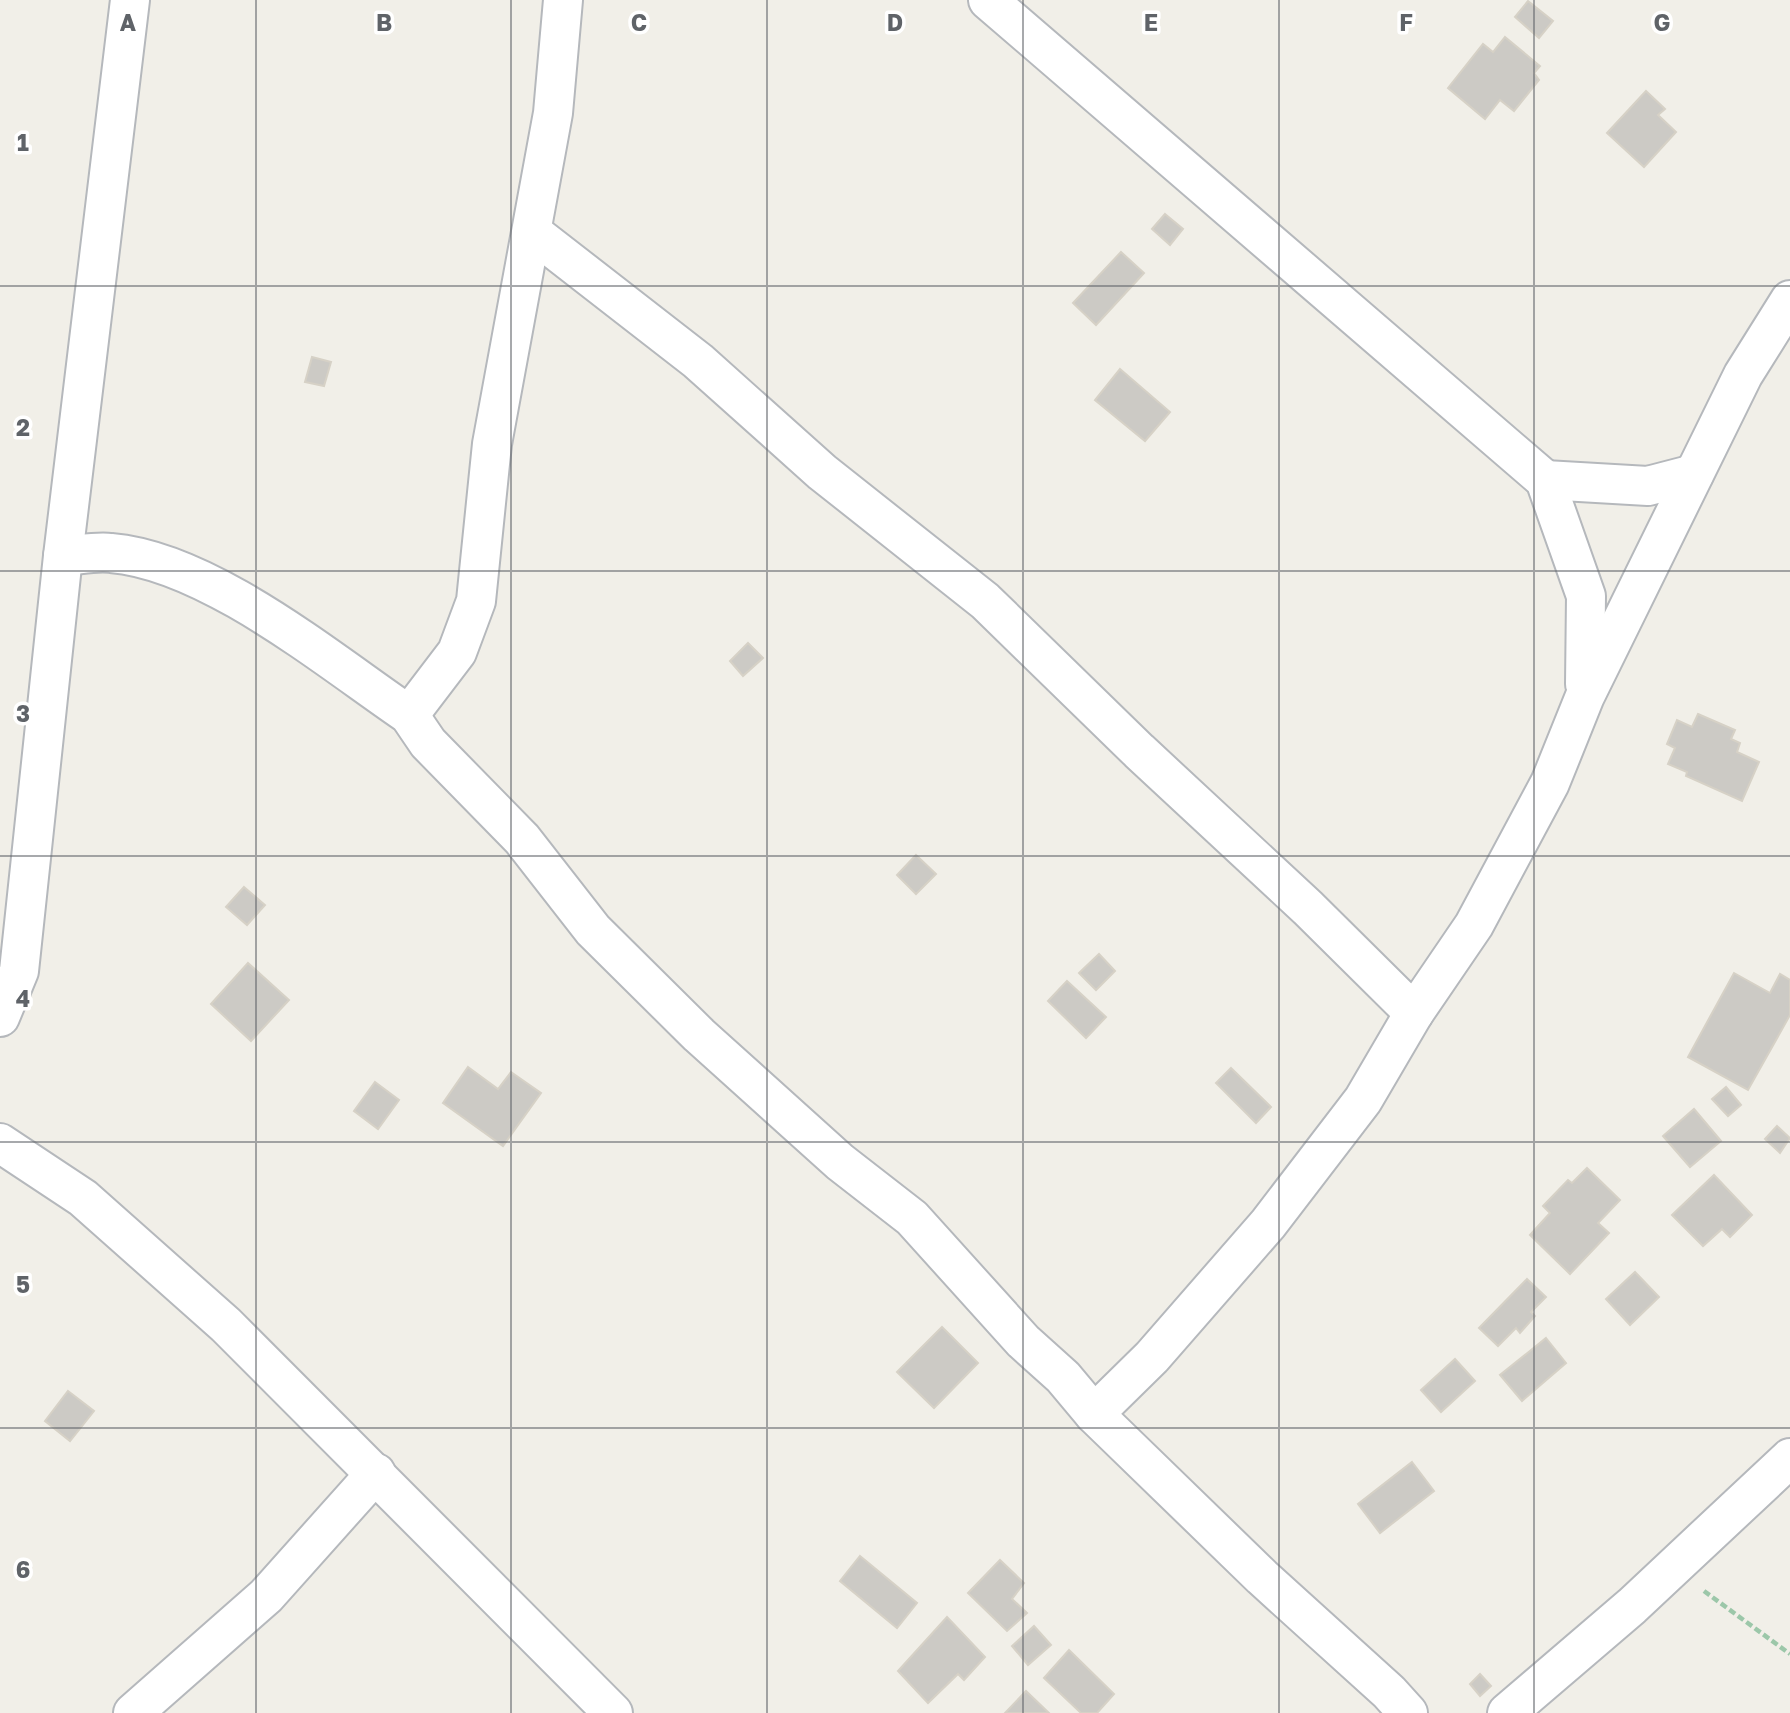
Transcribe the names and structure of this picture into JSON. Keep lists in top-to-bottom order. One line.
{"grid":{"columns":["A","B","C","D","E","F","G"],"rows":["1","2","3","4","5","6"]}}
